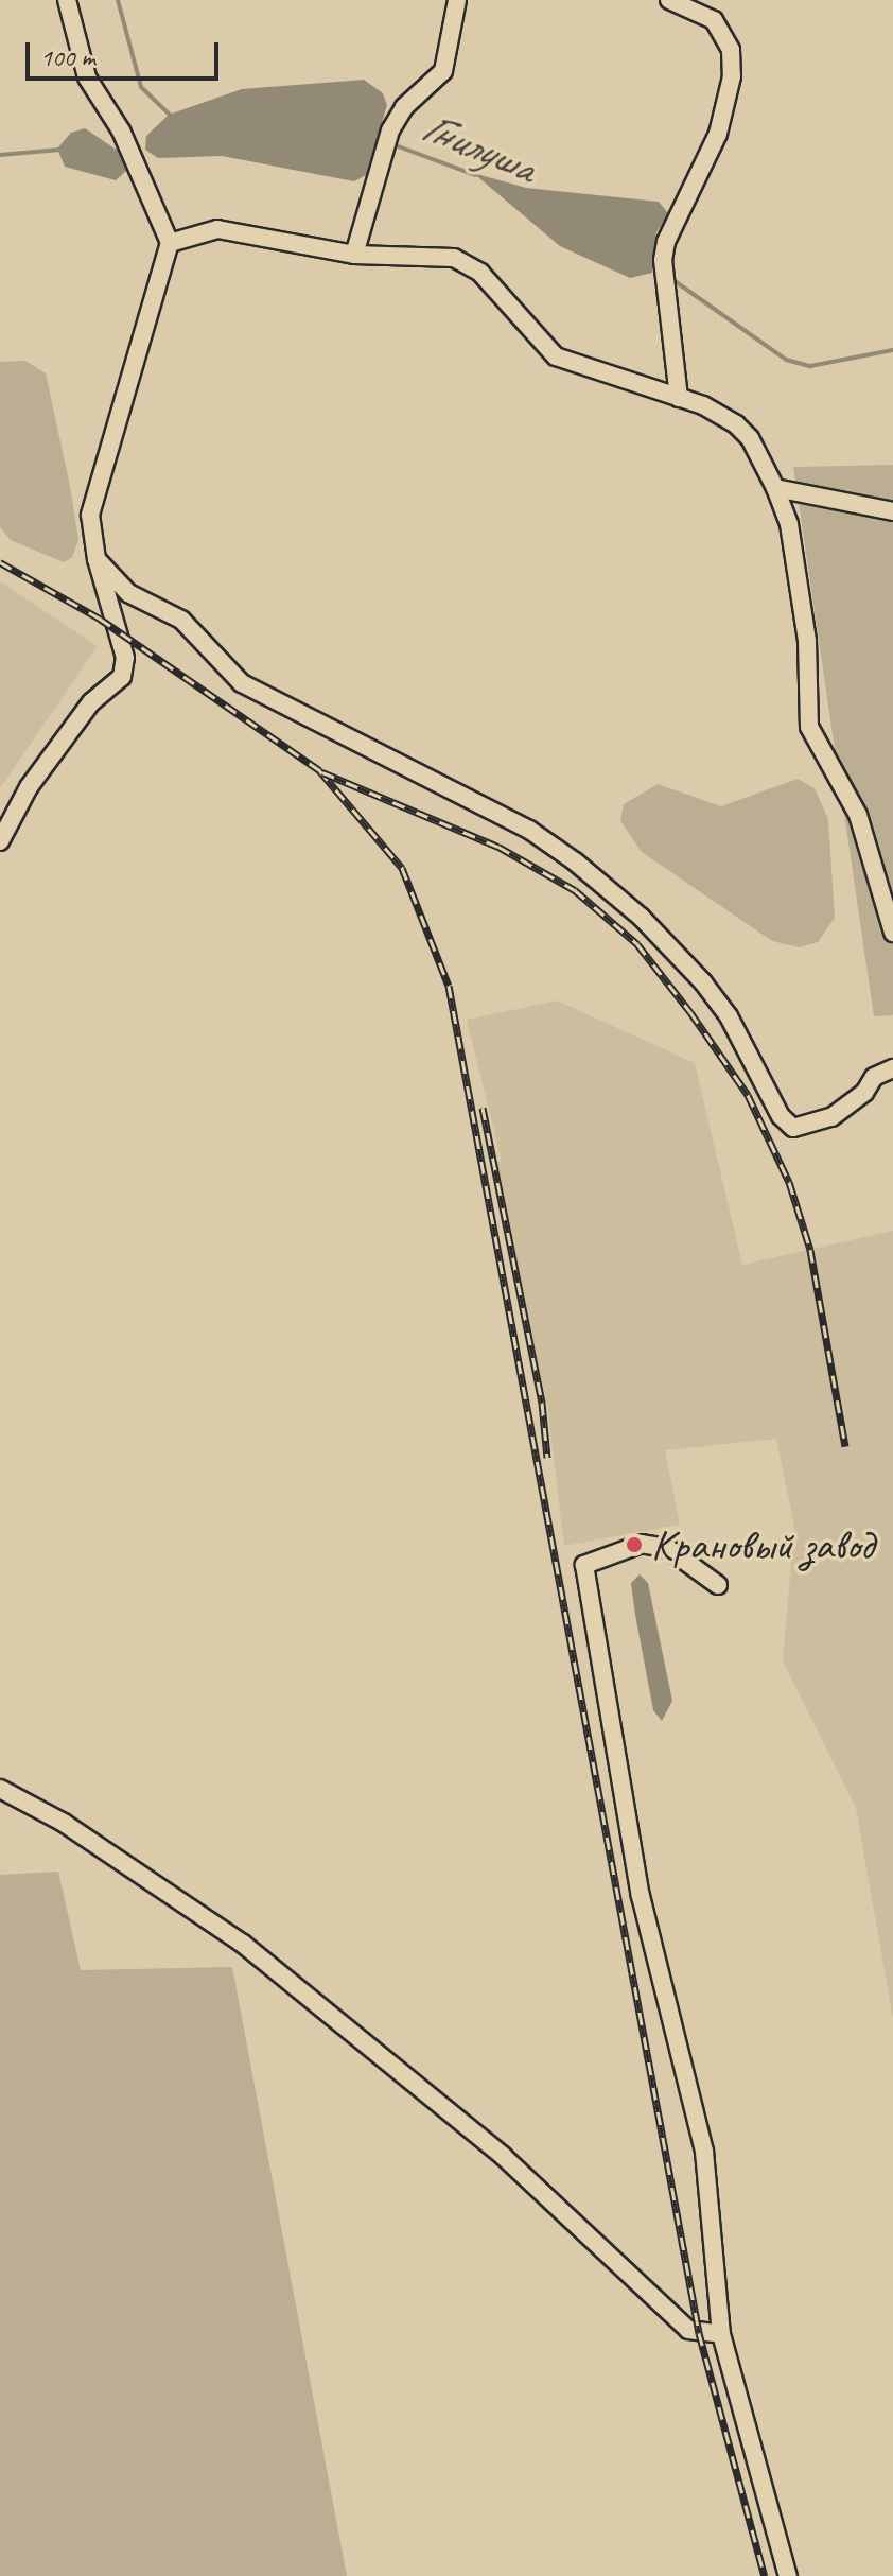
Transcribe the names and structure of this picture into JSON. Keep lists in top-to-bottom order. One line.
{"water":["Гнилуша"],"places":["Крановый завод"],"scale_bar":"100 m"}
